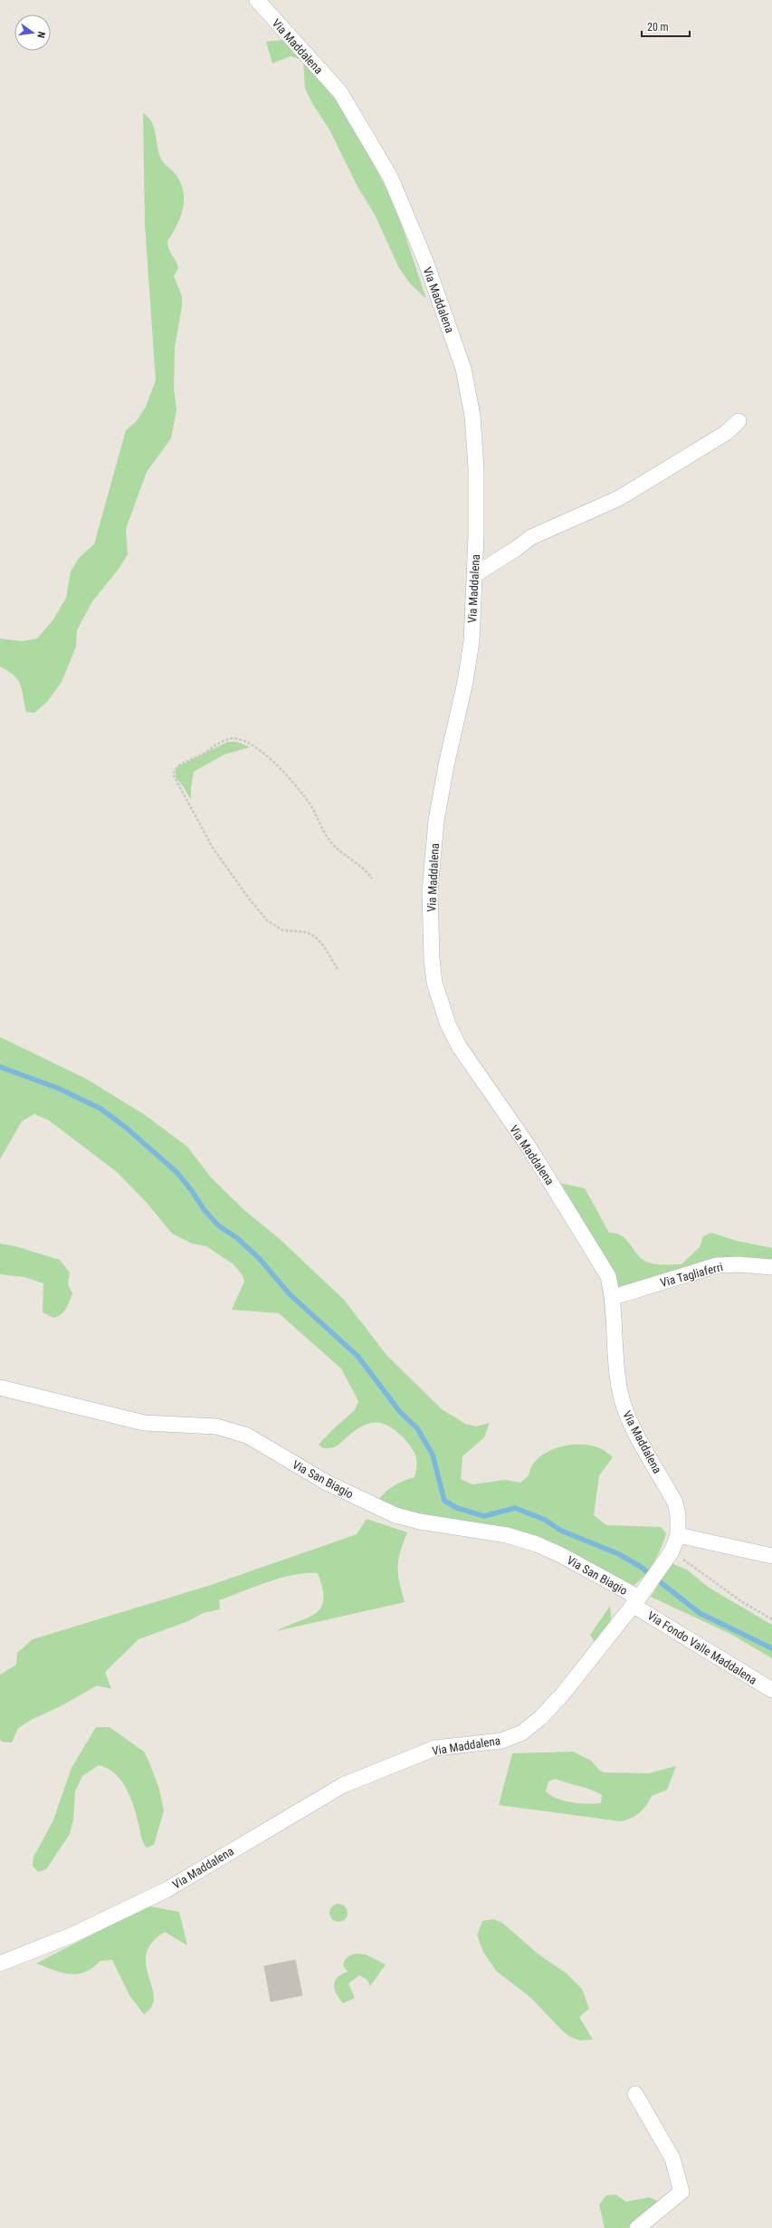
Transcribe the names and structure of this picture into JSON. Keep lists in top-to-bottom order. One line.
{"streets":{"street":["Via Maddalena","Via Tagliaferri","Via San Biagio","Via Fondo Valle Maddalena"]},"crossings":[["Via Maddalena","Via Tagliaferri"],["Via Maddalena","Via San Biagio"],["Via Maddalena","Via Fondo Valle Maddalena"],["Via San Biagio","Via Fondo Valle Maddalena"]],"scale_bar":"20 m","north":"right"}
